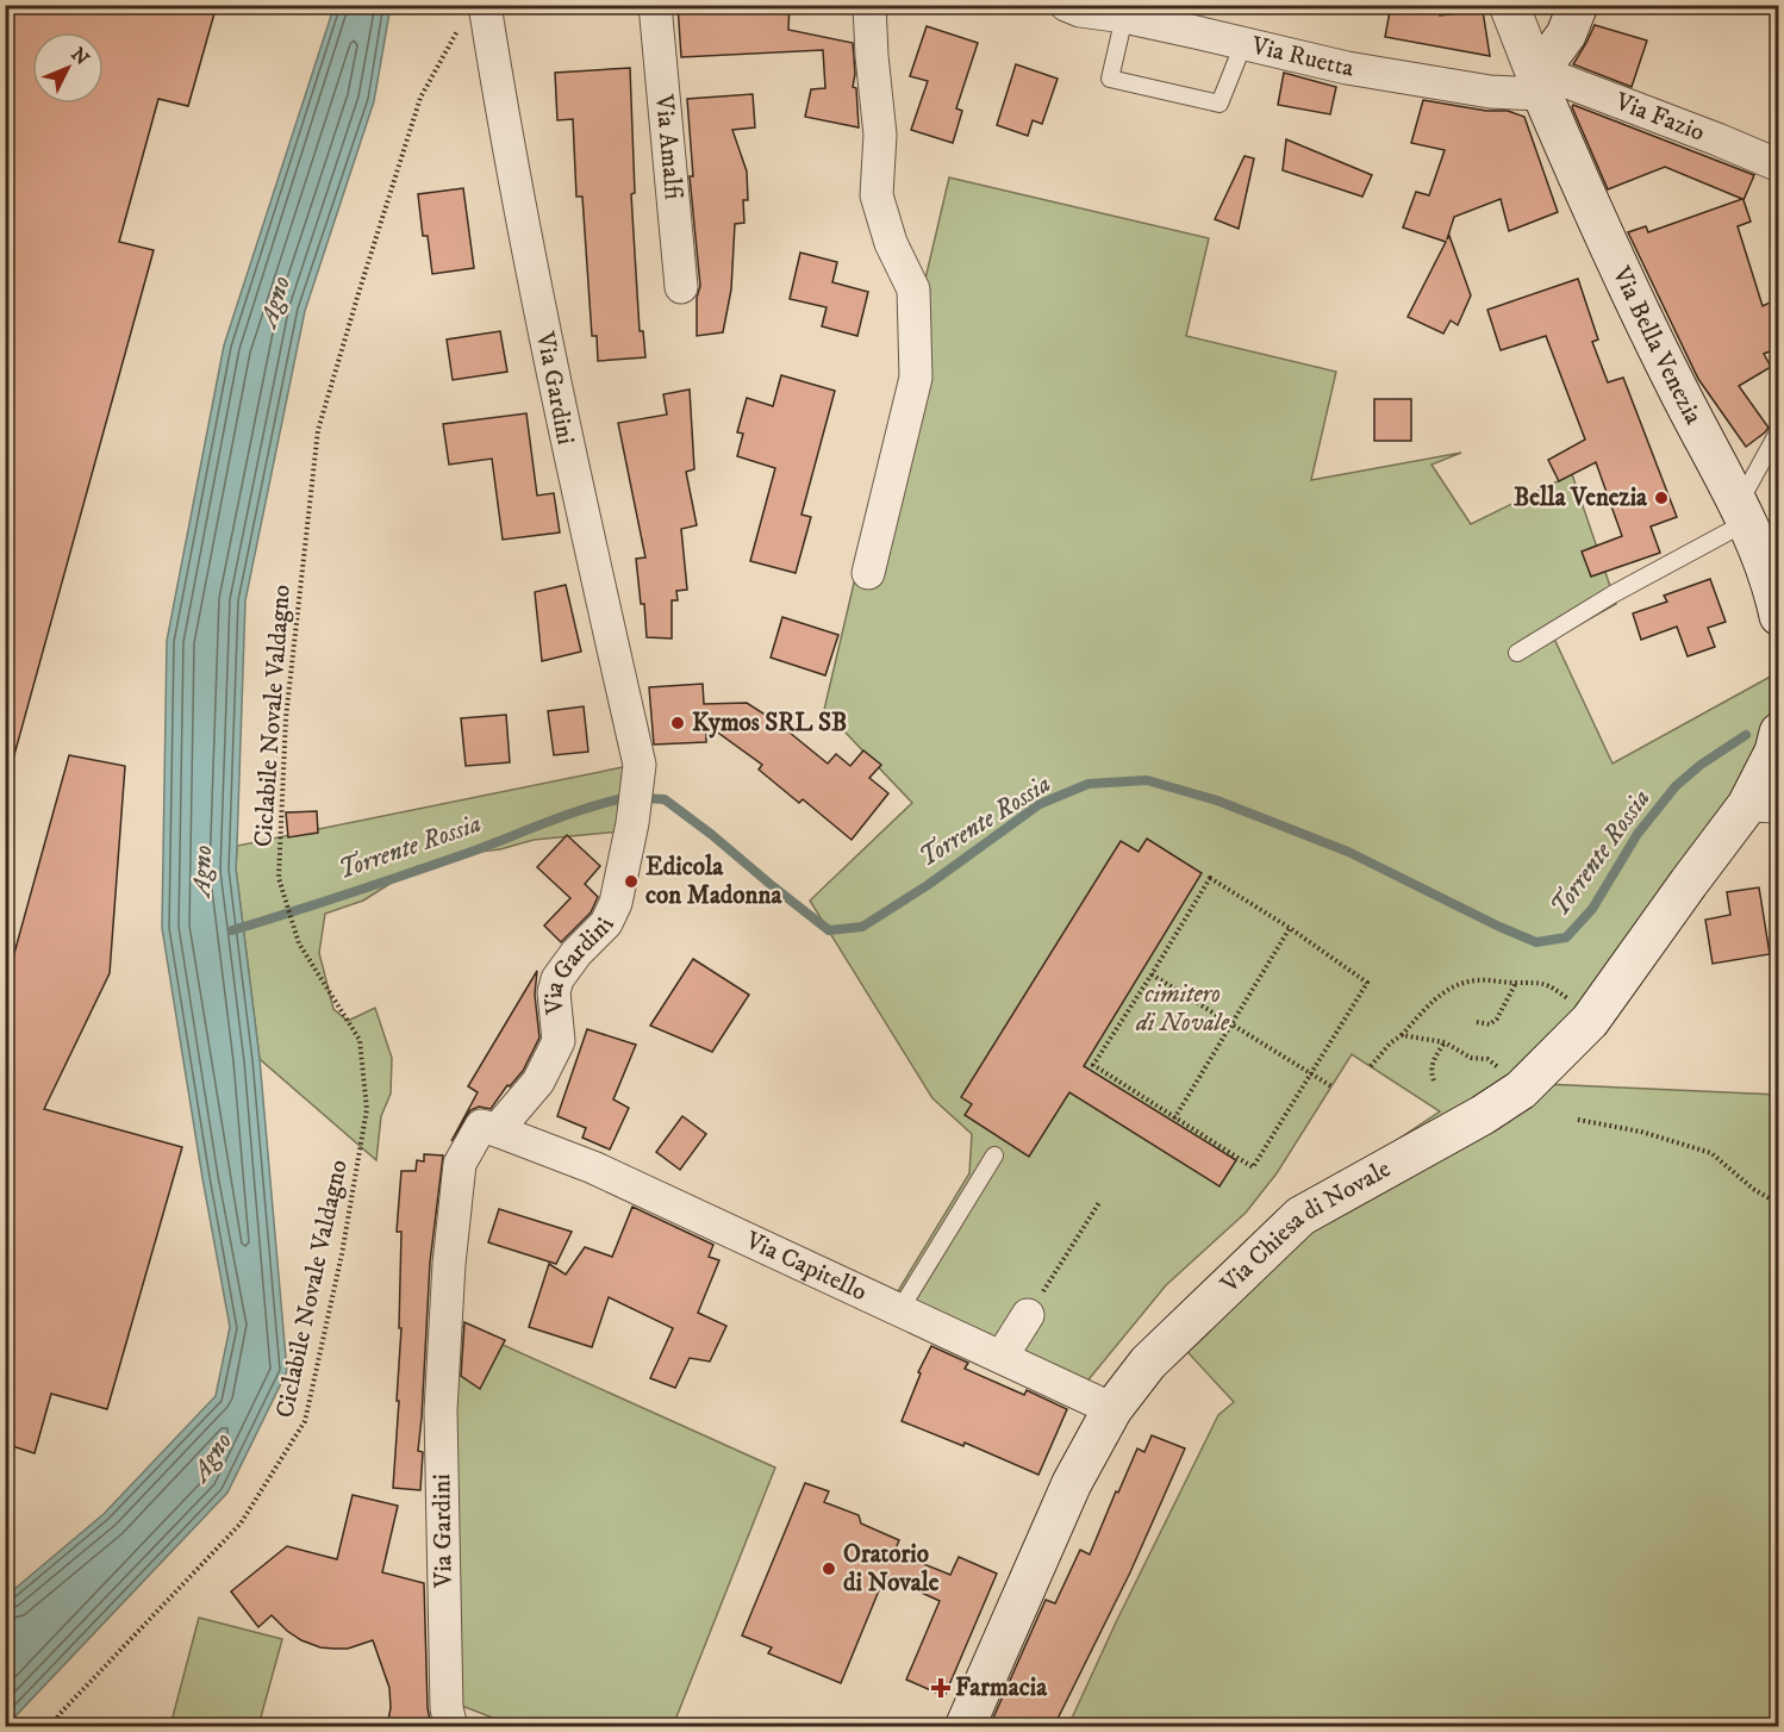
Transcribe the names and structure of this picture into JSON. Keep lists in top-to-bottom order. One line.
{"streets":{"main road":["Via Bella Venezia","Via Chiesa di Novale"],"street":["Via Ruetta","Via Fazio","Via Amalfi","Via Gardini","Via Capitello"],"path":["Ciclabile Novale Valdagno"]},"crossings":[["Via Ruetta","Via Fazio"],["Via Ruetta","Via Bella Venezia"],["Via Fazio","Via Bella Venezia"],["Via Gardini","Via Capitello"],["Via Chiesa di Novale","Via Capitello"]],"water":["Agno","Torrente Rossia"],"parks":["cimitero di Novale"],"places":{"other":["Bella Venezia","Kymos SRL SB","Edicola con Madonna","Oratorio di Novale"],"health":["Farmacia"]},"north":"top right"}
